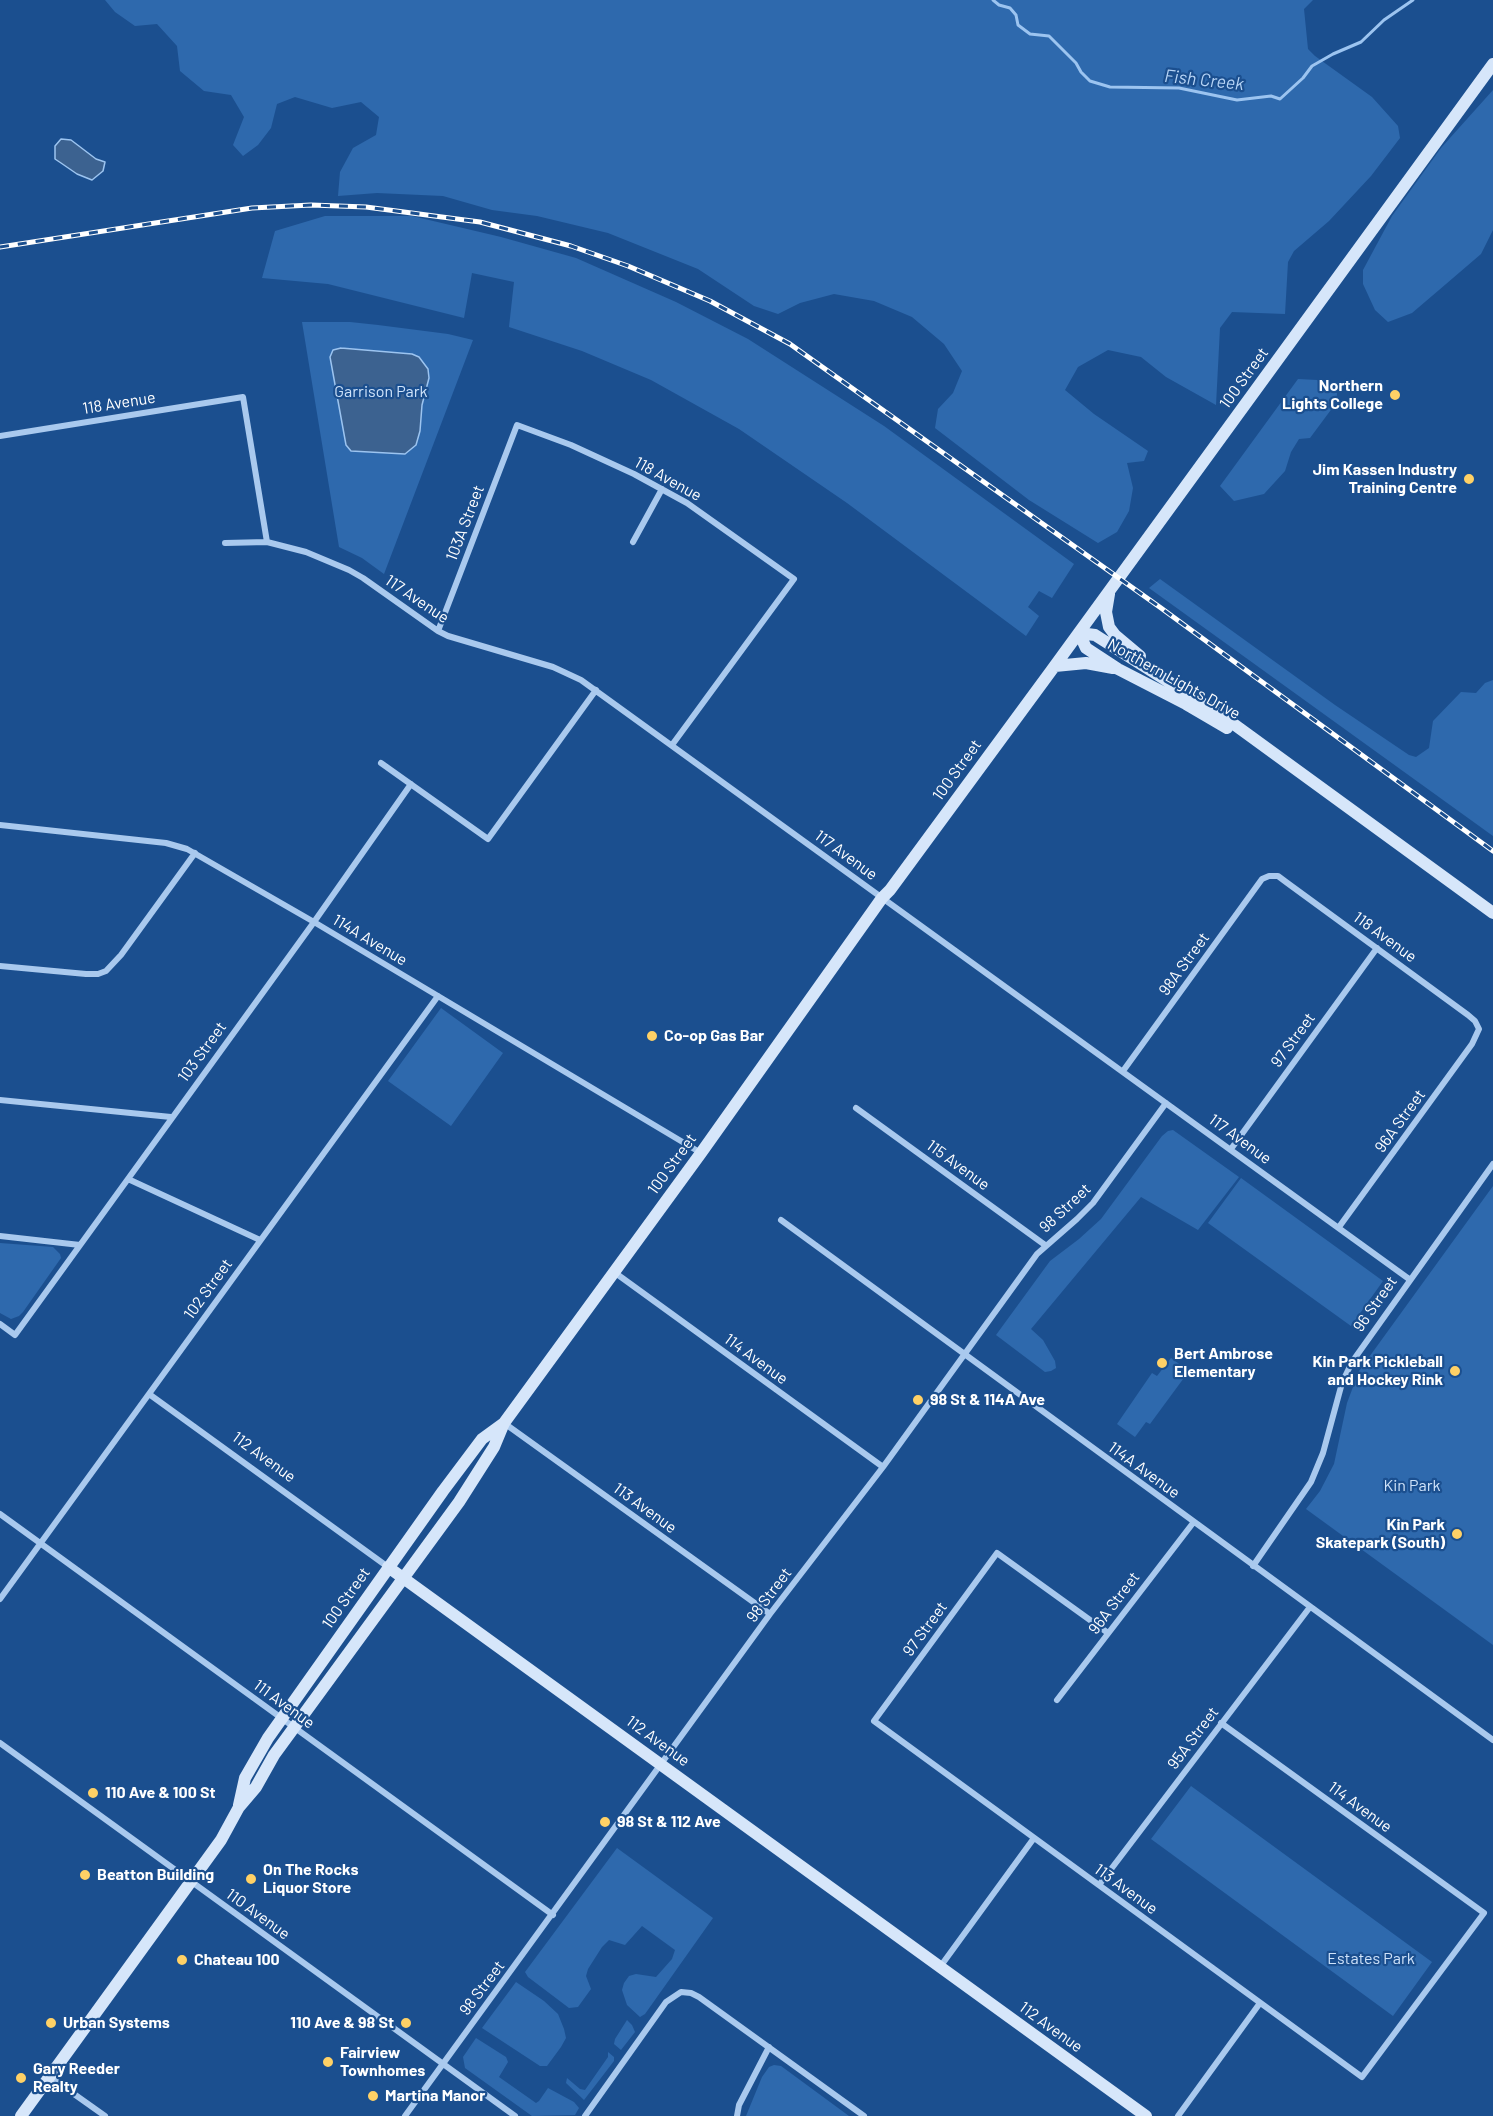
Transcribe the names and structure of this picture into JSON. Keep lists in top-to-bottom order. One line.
{"streets":{"main road":["100 Street","Northern Lights Drive","112 Avenue"],"street":["118 Avenue","103A Street","117 Avenue","114A Avenue","98A Street","97 Street","103 Street","96A Street","115 Avenue","98 Street","102 Street","96 Street","114 Avenue","113 Avenue","111 Avenue","95A Street","110 Avenue"]},"crossings":[["100 Street","117 Avenue"],["100 Street","Northern Lights Drive"],["100 Street","114A Avenue"],["100 Street","114 Avenue"],["100 Street","112 Avenue"],["100 Street","113 Avenue"],["100 Street","111 Avenue"],["100 Street","110 Avenue"],["118 Avenue","103A Street"],["118 Avenue","117 Avenue"],["118 Avenue","98A Street"],["118 Avenue","97 Street"],["118 Avenue","96A Street"],["103A Street","117 Avenue"],["117 Avenue","98A Street"],["117 Avenue","97 Street"],["117 Avenue","96A Street"],["117 Avenue","98 Street"],["117 Avenue","96 Street"],["114A Avenue","103 Street"],["114A Avenue","96A Street"],["114A Avenue","98 Street"],["114A Avenue","102 Street"],["114A Avenue","96 Street"],["114A Avenue","95A Street"],["97 Street","96A Street"],["97 Street","113 Avenue"],["115 Avenue","98 Street"],["98 Street","114 Avenue"],["98 Street","112 Avenue"],["98 Street","113 Avenue"],["98 Street","111 Avenue"],["98 Street","110 Avenue"],["102 Street","112 Avenue"],["102 Street","111 Avenue"],["114 Avenue","113 Avenue"],["114 Avenue","95A Street"],["113 Avenue","95A Street"]],"water":["Fish Creek"],"parks":["Garrison Park","Kin Park","Estates Park"],"places":["Northern Lights College","Jim Kassen Industry Training Centre","Co-op Gas Bar","Bert Ambrose Elementary","Kin Park Pickleball and Hockey Rink","98 St & 114A Ave","Kin Park Skatepark (South)","110 Ave & 100 St","98 St & 112 Ave","Beatton Building","On The Rocks Liquor Store","Chateau 100","Urban Systems","110 Ave & 98 St","Fairview Townhomes","Gary Reeder Realty","Martina Manor"]}
